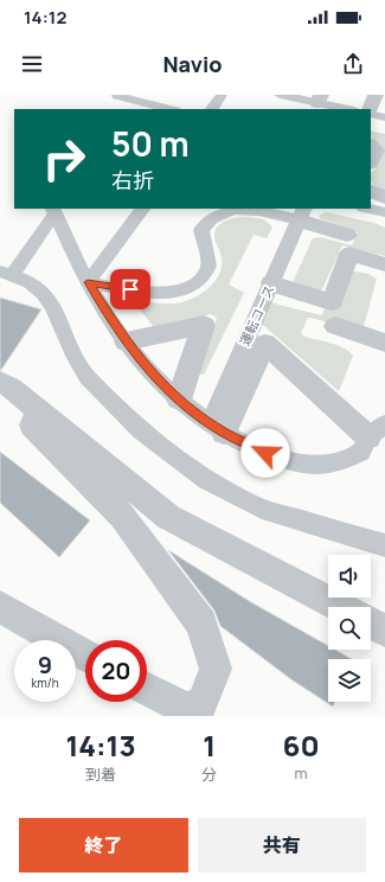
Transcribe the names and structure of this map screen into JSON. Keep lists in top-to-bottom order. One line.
{"streets":{"lane":["運転コース"]},"page":{"status":"14:12","header":"Navio","turn":["50 m","右折"],"speed":"9 km/h","limit":"20","eta":["14:13","到着","1","分","60","m"],"buttons":["終了","共有"]}}
